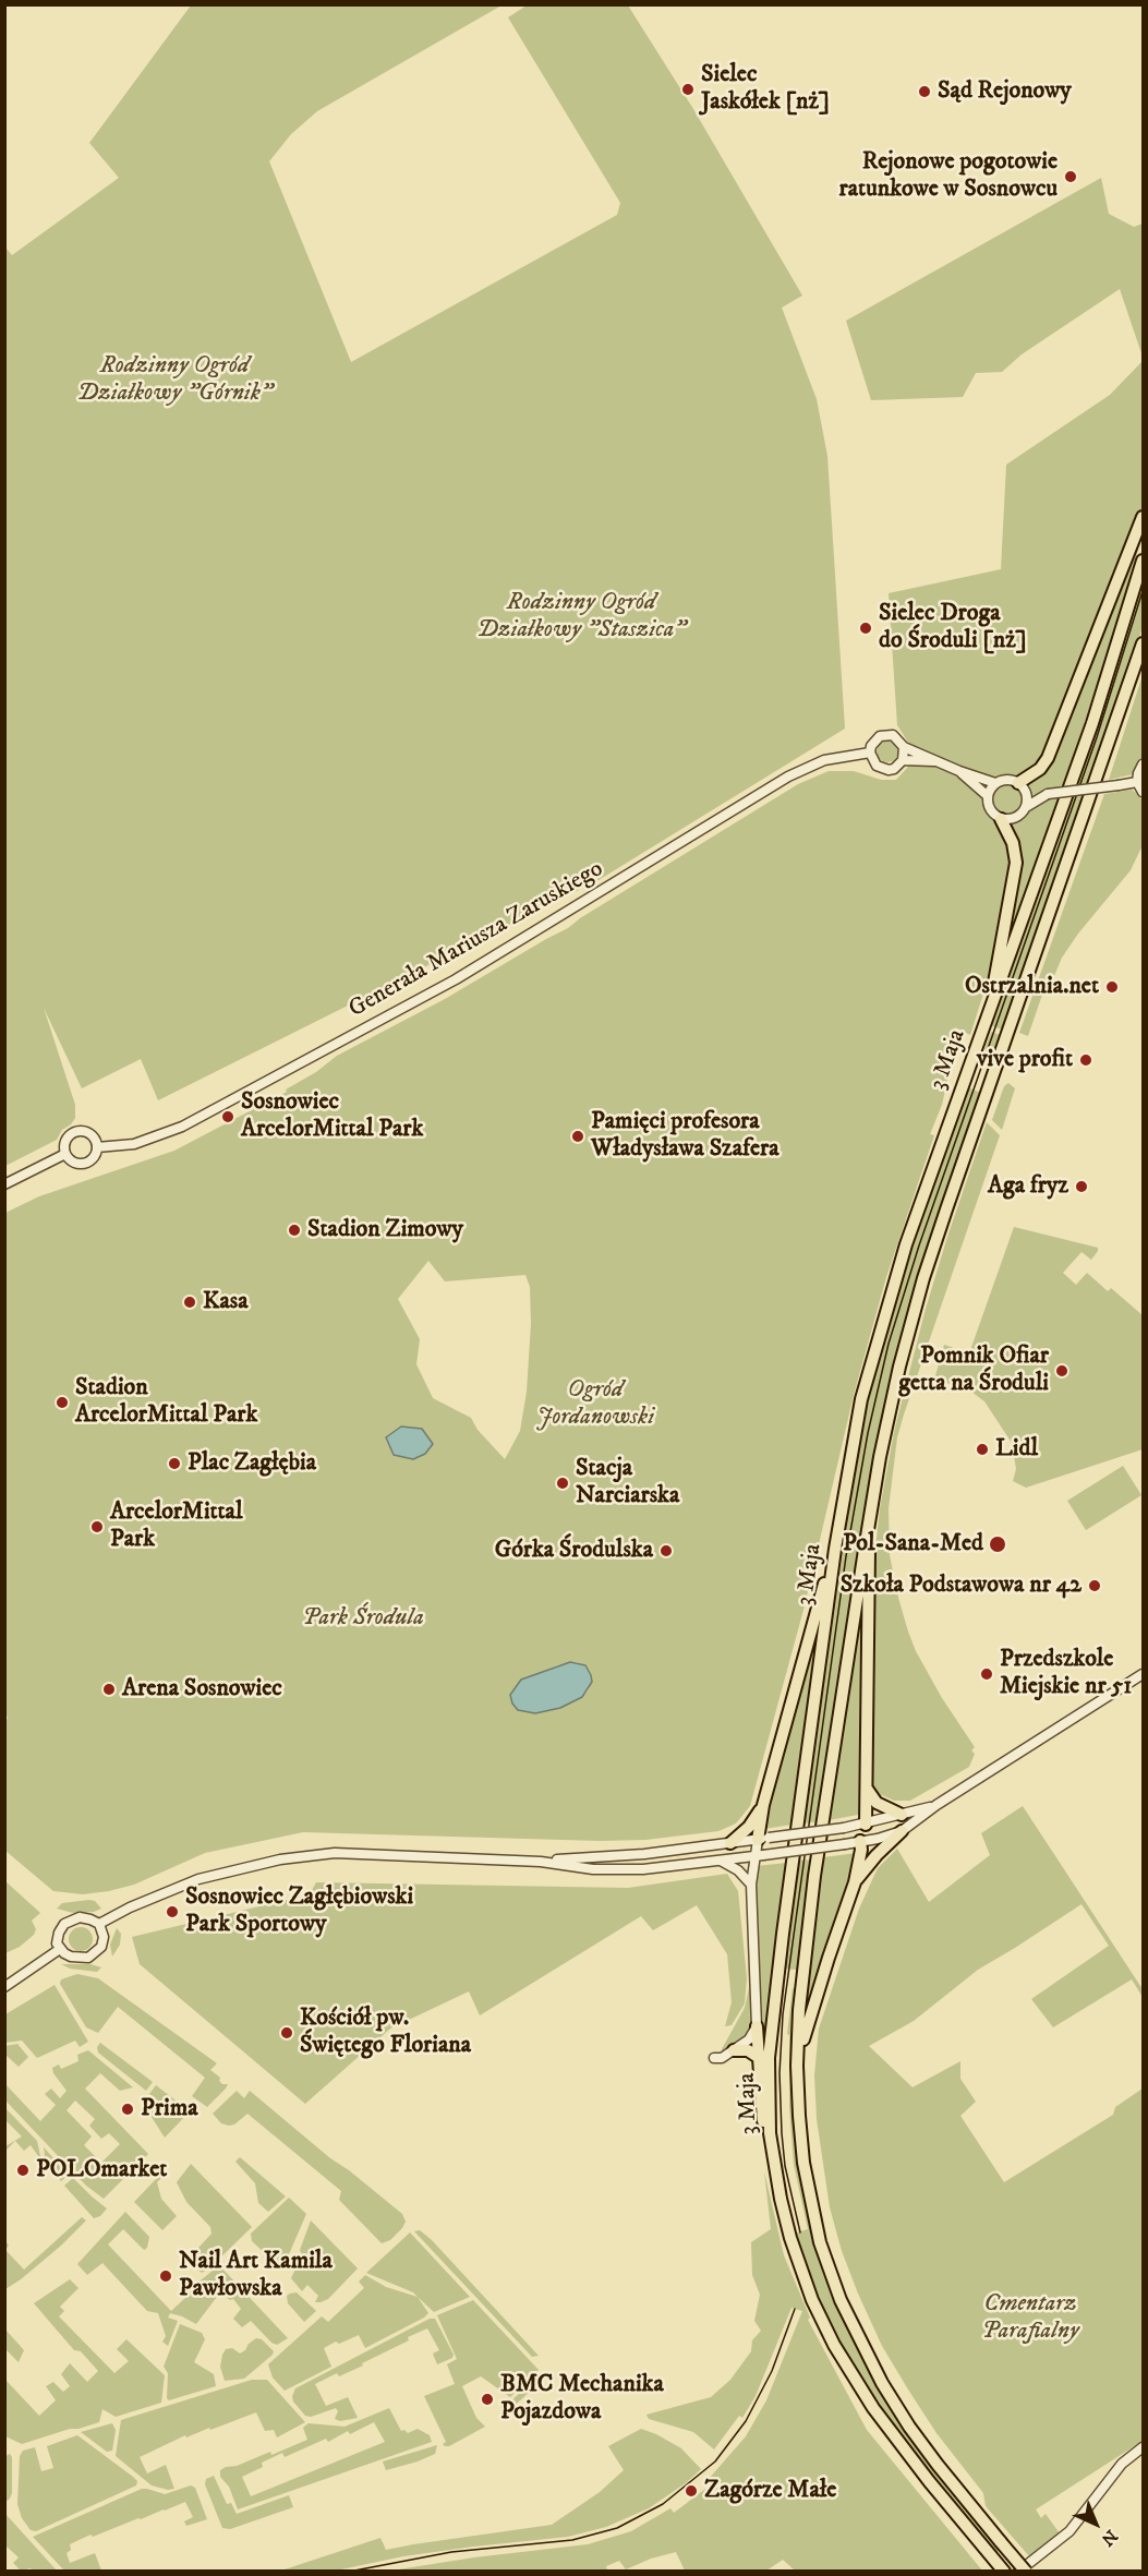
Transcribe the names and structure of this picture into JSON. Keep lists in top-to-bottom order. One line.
{"streets":{"main road":["3 Maja"],"street":["Generała Mariusza Zaruskiego"]},"parks":["Rodzinny Ogród Działkowy \"Górnik\"","Rodzinny Ogród Działkowy \"Staszica\"","Ogród Jordanowski","Park Środula","Cmentarz Parafialny"],"places":["Sielec Jaskółek [nż]","Sąd Rejonowy","Rejonowe pogotowie ratunkowe w Sosnowcu","Sielec Droga do Środuli [nż]","Ostrzalnia.net","vive profit","Sosnowiec ArcelorMittal Park","Pamięci profesora Władysława Szafera","Aga fryz","Stadion Zimowy","Kasa","Pomnik Ofiar getta na Środuli","Stadion ArcelorMittal Park","Lidl","Plac Zagłębia","Stacja Narciarska","ArcelorMittal Park","Pol-Sana-Med","Górka Środulska","Szkoła Podstawowa nr 42","Przedszkole Miejskie nr 51","Arena Sosnowiec","Sosnowiec Zagłębiowski Park Sportowy","Kościół pw. Świętego Floriana","Prima","POLOmarket","Nail Art Kamila Pawłowska","BMC Mechanika Pojazdowa","Zagórze Małe"],"north":"bottom right"}
